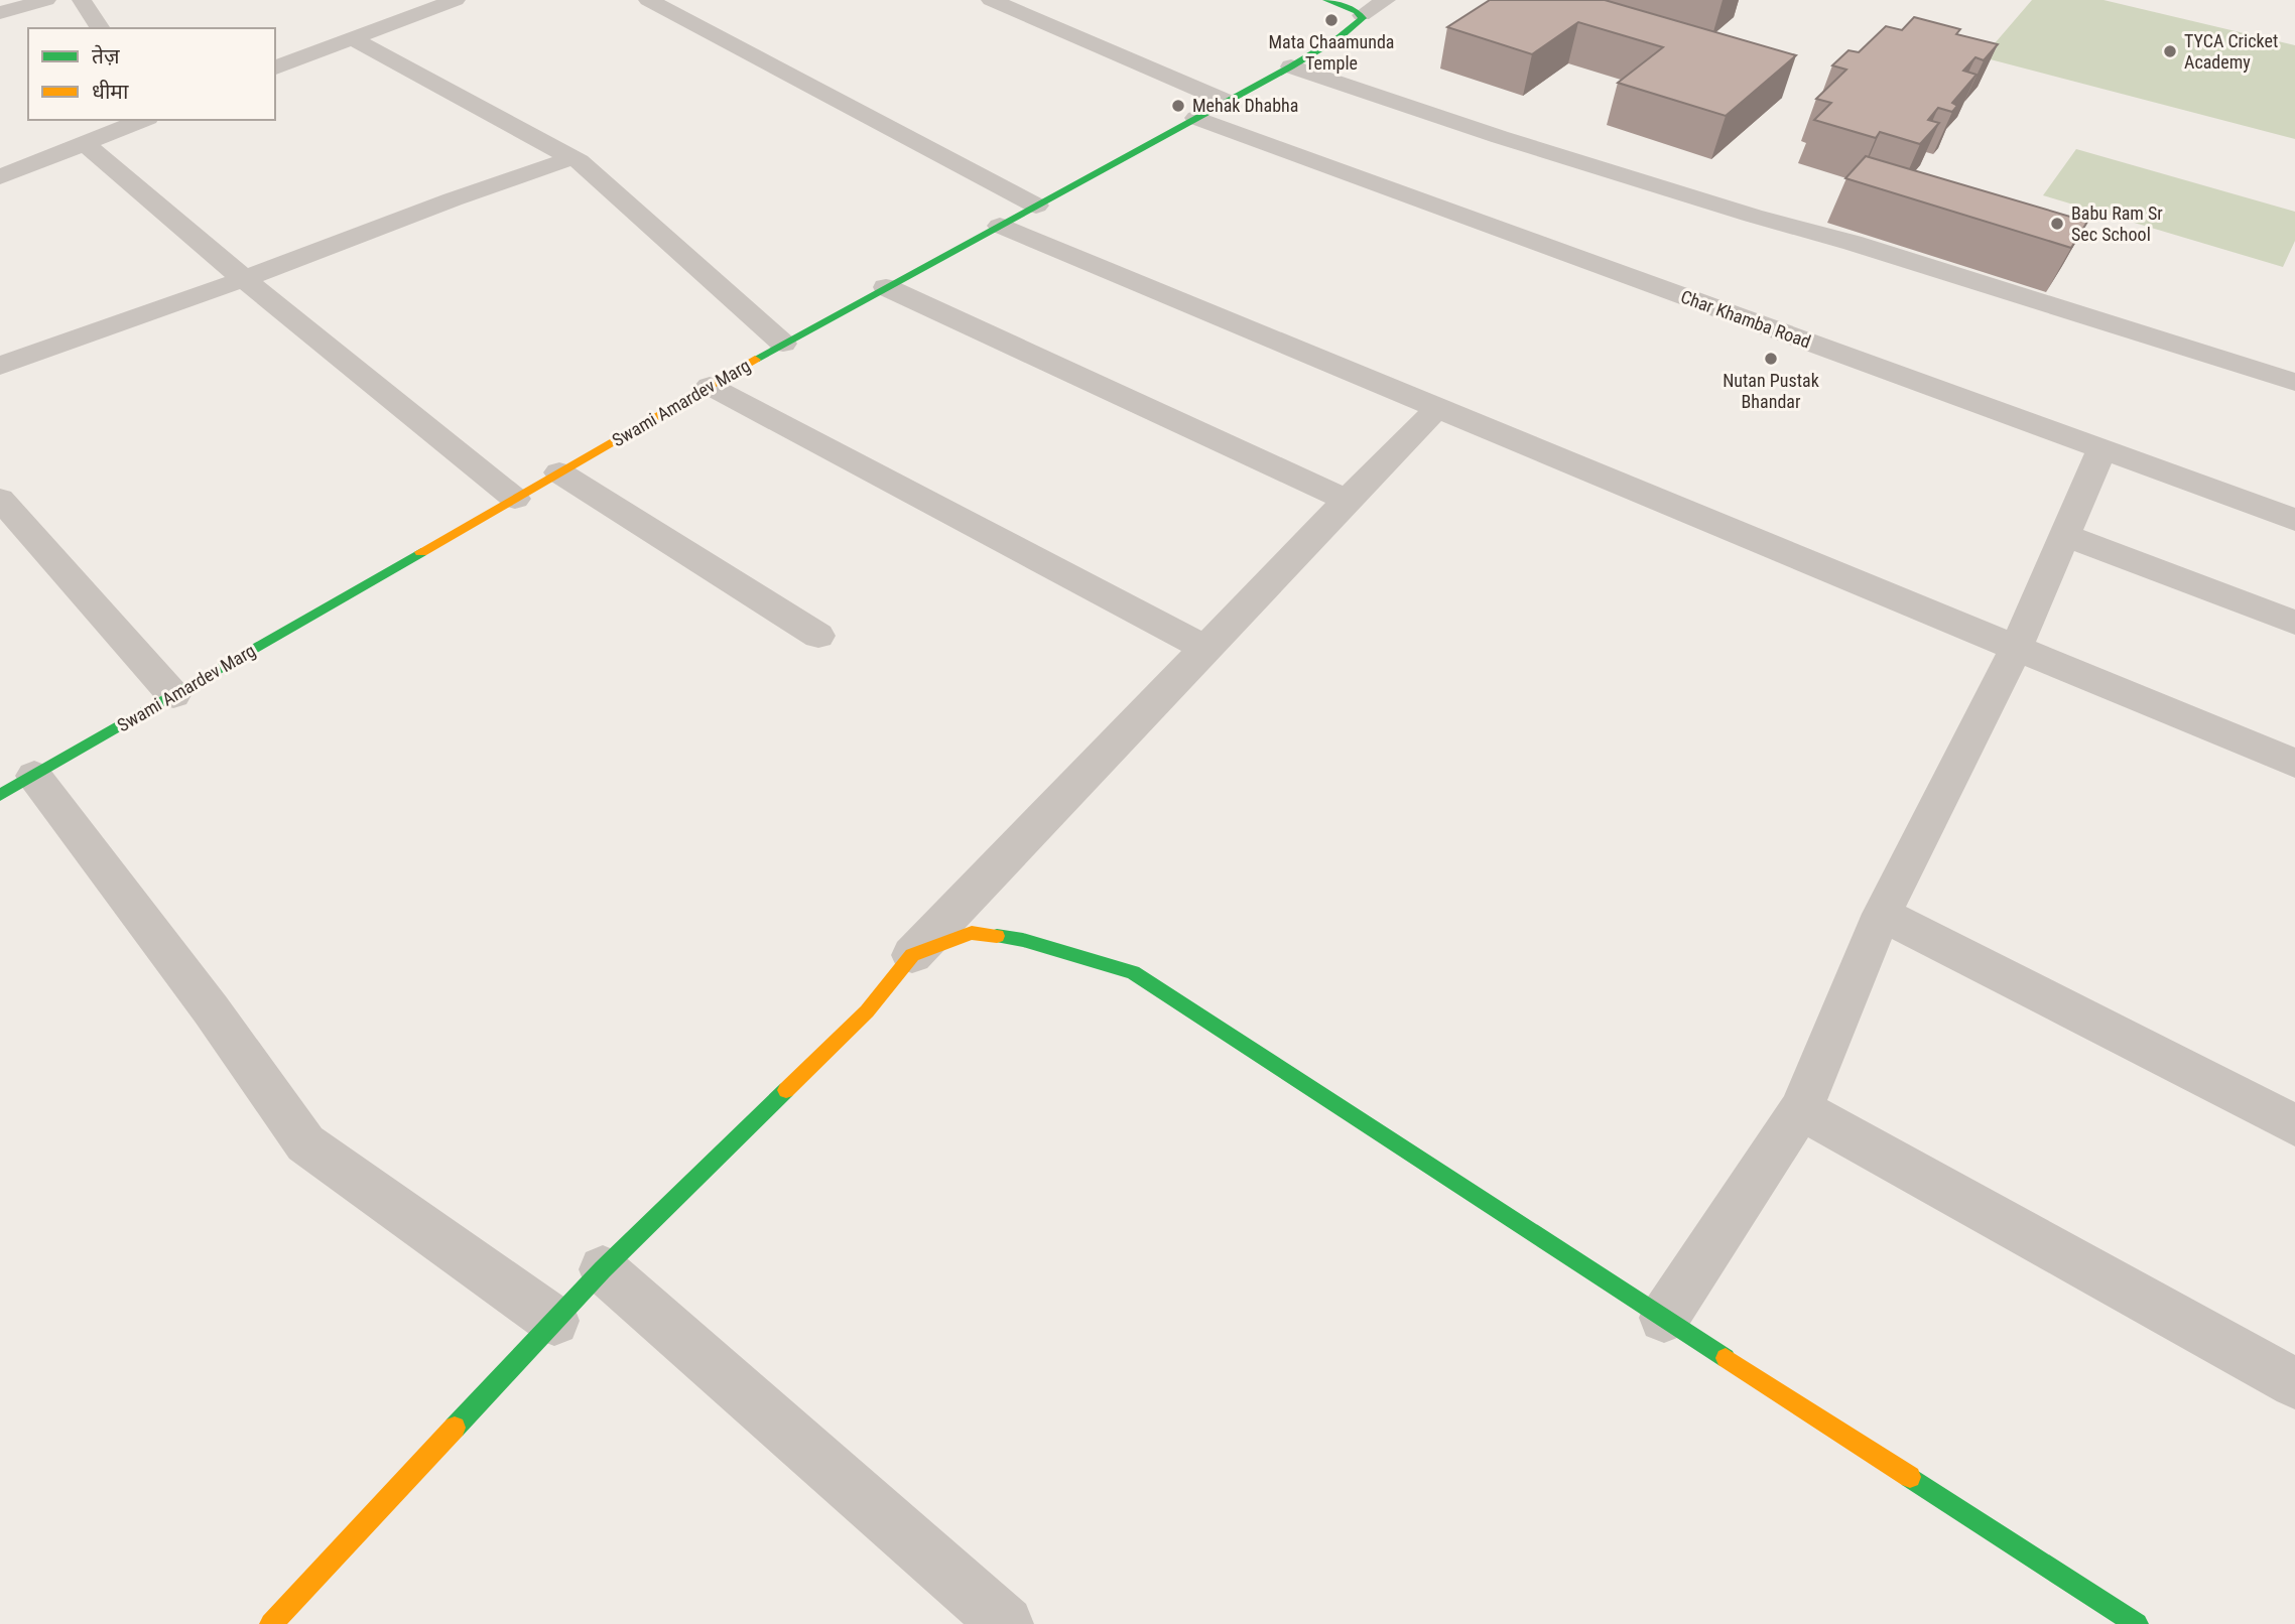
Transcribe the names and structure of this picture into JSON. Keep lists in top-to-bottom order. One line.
{"streets":{"street":["Char Khamba Road","Swami Amardev Marg"]},"crossings":[["Char Khamba Road","Swami Amardev Marg"]],"places":["Mata Chaamunda Temple","TYCA Cricket Academy","Mehak Dhabha","Babu Ram Sr Sec School","Nutan Pustak Bhandar"],"legend":["तेज़","धीमा"]}
